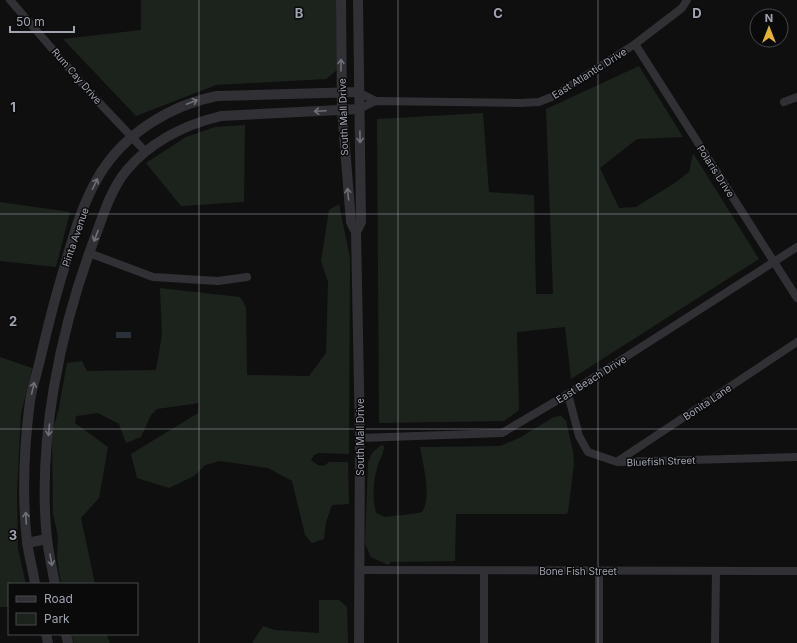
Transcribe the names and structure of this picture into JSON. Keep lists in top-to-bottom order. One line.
{"streets":{"street":["East Atlantic Drive","Rum Cay Drive","South Mall Drive","Polaris Drive","Pinta Avenue","East Beach Drive","Bonita Lane","Bluefish Street","Bone Fish Street"]},"crossings":[["East Atlantic Drive","South Mall Drive"],["East Atlantic Drive","Polaris Drive"],["East Atlantic Drive","Pinta Avenue"],["Rum Cay Drive","Pinta Avenue"],["South Mall Drive","Pinta Avenue"],["South Mall Drive","East Beach Drive"],["South Mall Drive","Bone Fish Street"],["Polaris Drive","East Beach Drive"],["East Beach Drive","Bluefish Street"],["Bonita Lane","Bluefish Street"]],"legend":["Road","Park"],"scale_bar":"50 m","north":"top","grid":{"columns":["B","C","D"],"rows":["1","2","3"]}}
